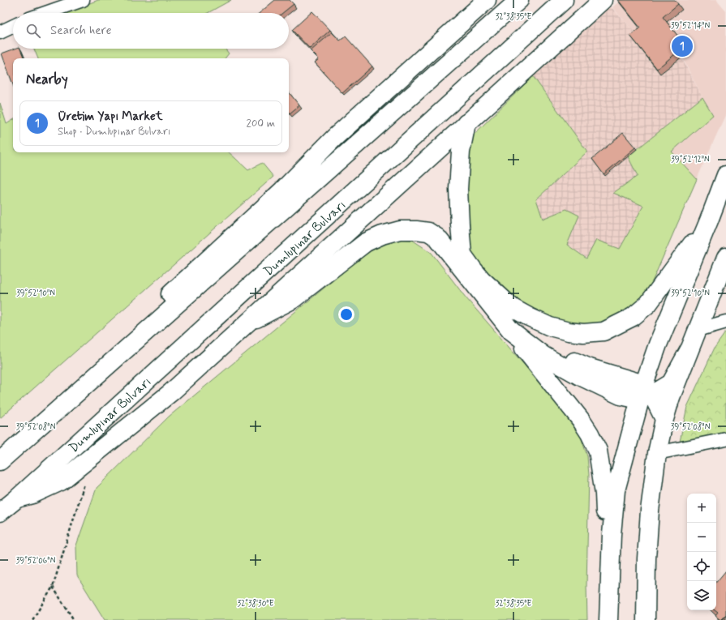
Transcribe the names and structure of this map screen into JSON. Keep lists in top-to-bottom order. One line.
{"streets":{"main road":["Dumlupınar Bulvarı"]},"page":{"search":"Search here","pins":"1","heading":"Nearby","list":[{"mark":"1","name":"Üretim Yapı Market","note":"Shop · Dumlupınar Bulvarı","value":"200 m"}],"map_buttons":["+","−"]},"coordinates":["32°38'35\"E","39°52'14\"N","39°52'12\"N","39°52'10\"N","39°52'08\"N","39°52'06\"N","32°38'30\"E"]}
